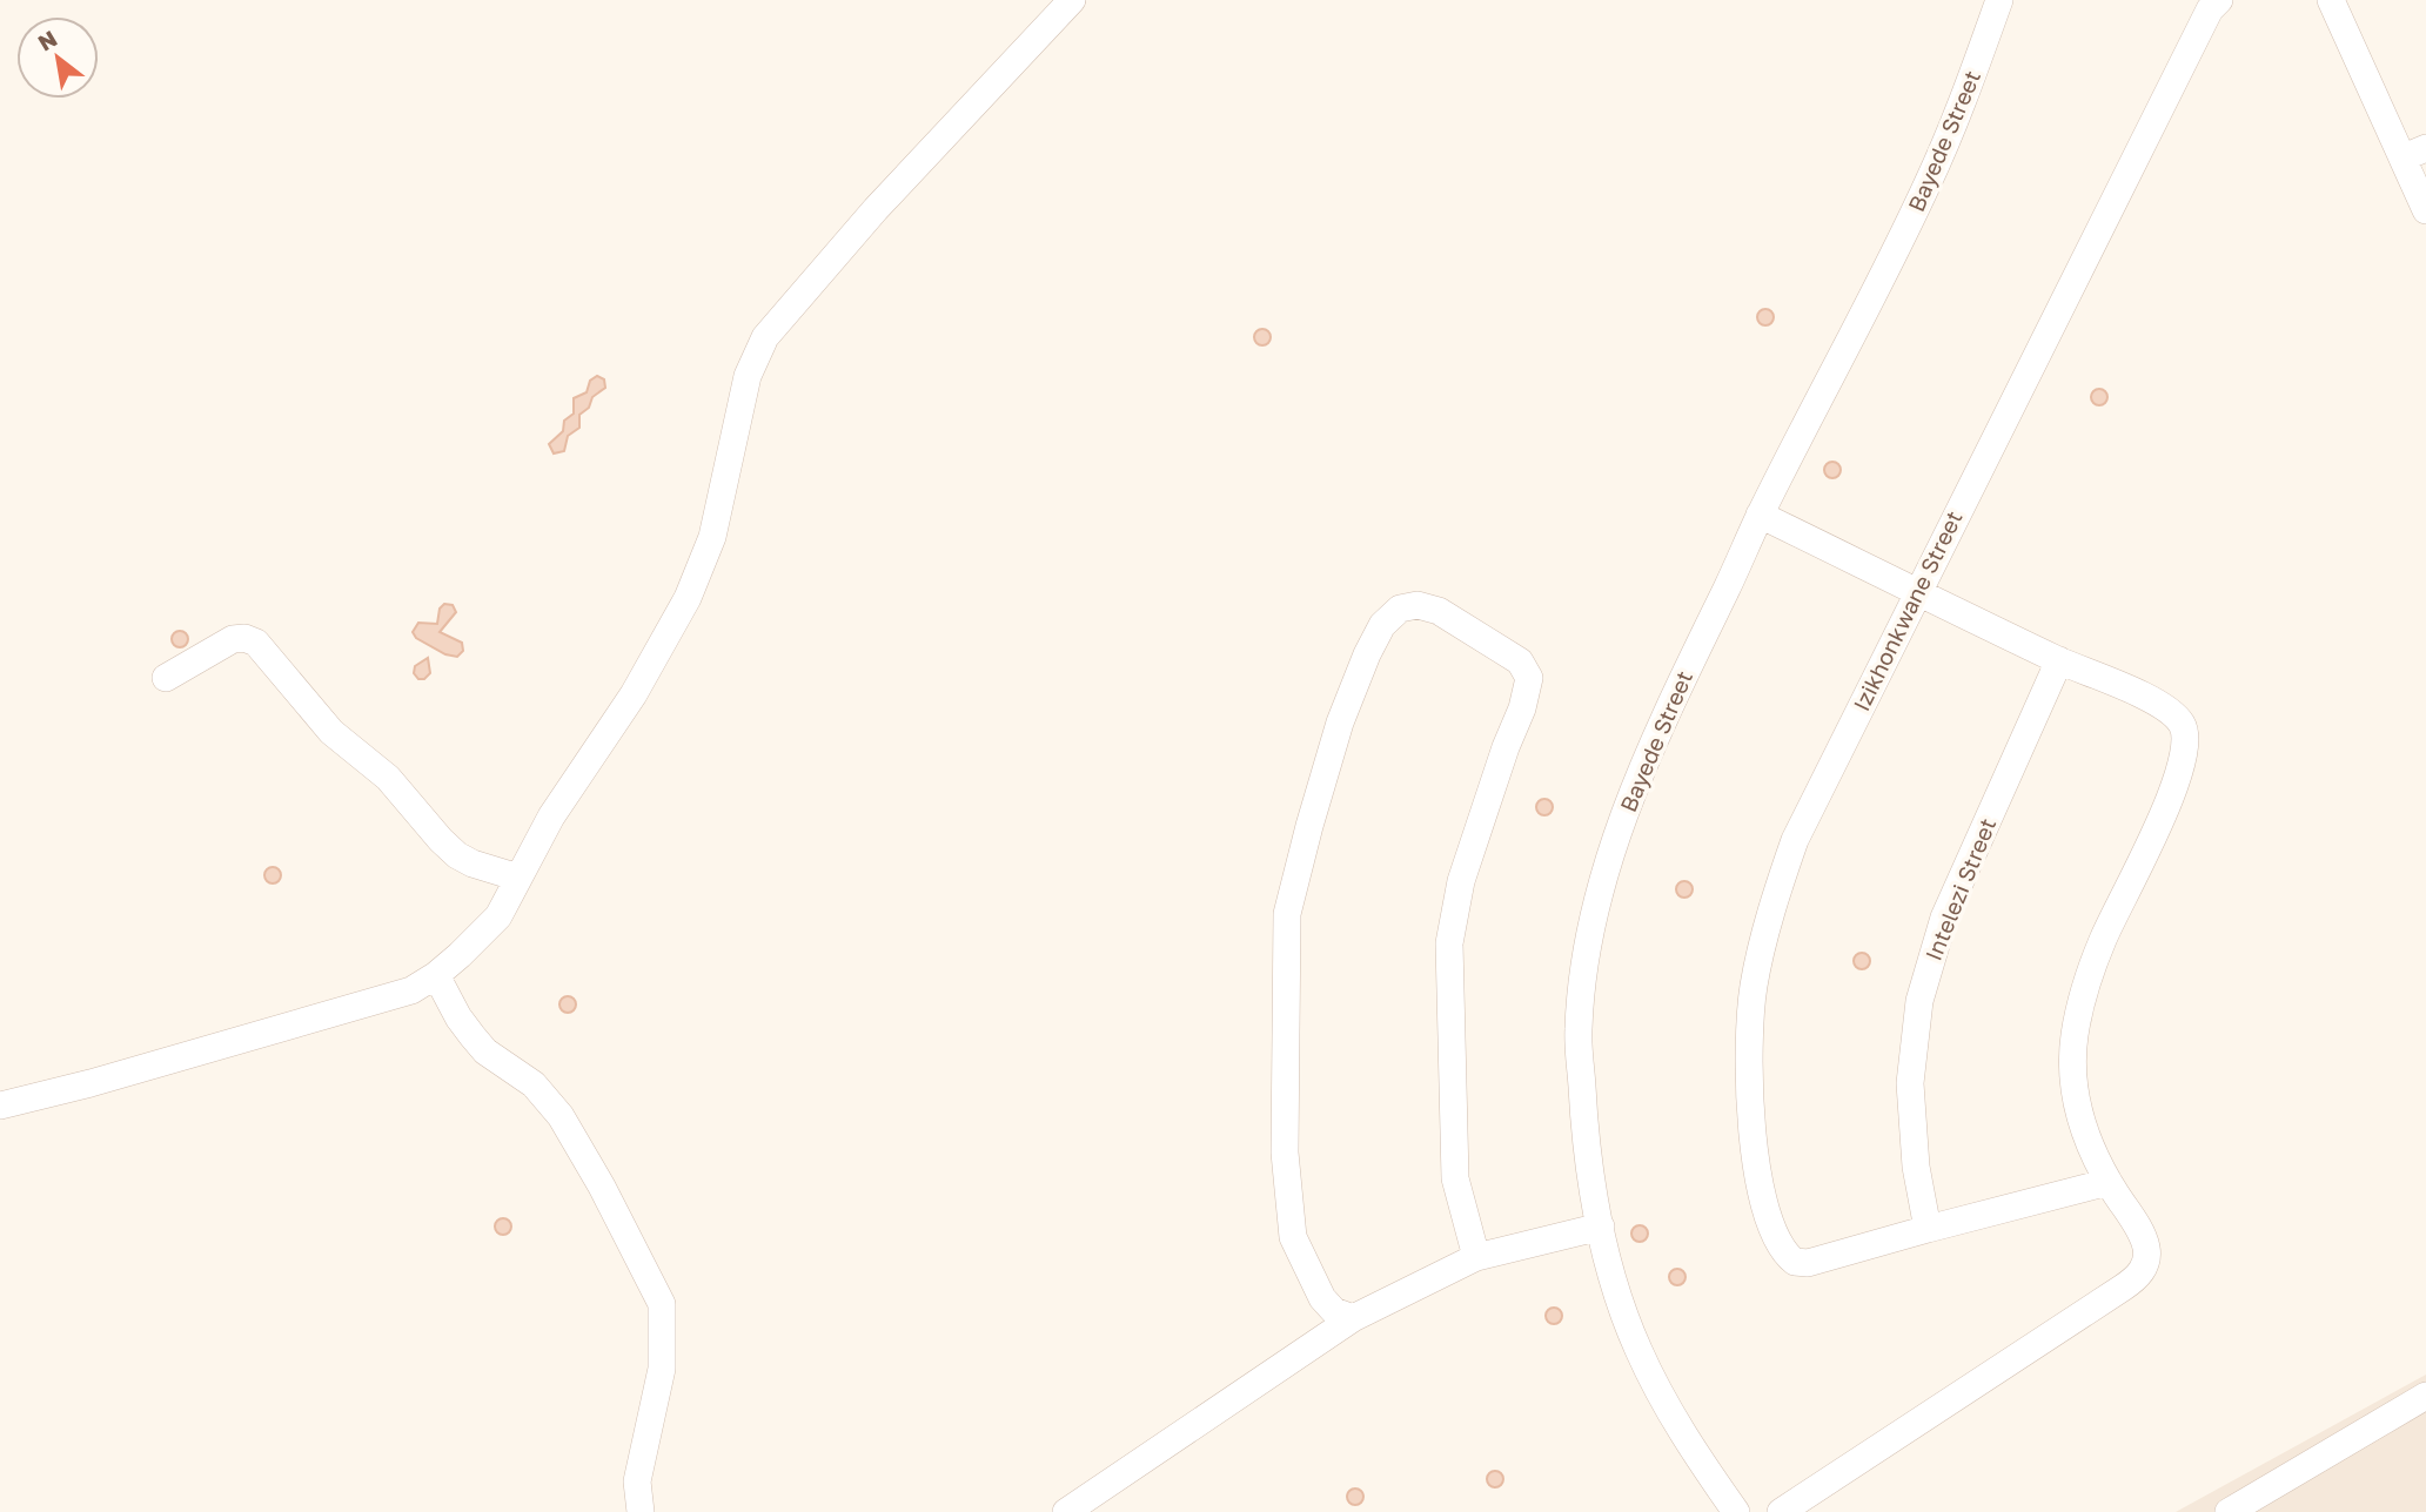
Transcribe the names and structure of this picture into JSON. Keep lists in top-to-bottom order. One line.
{"streets":{"street":["Bayede Street","Izikhonkwane Street","Intelezi Street"]},"crossings":[["Izikhonkwane Street","Intelezi Street"]],"north":"top left"}
